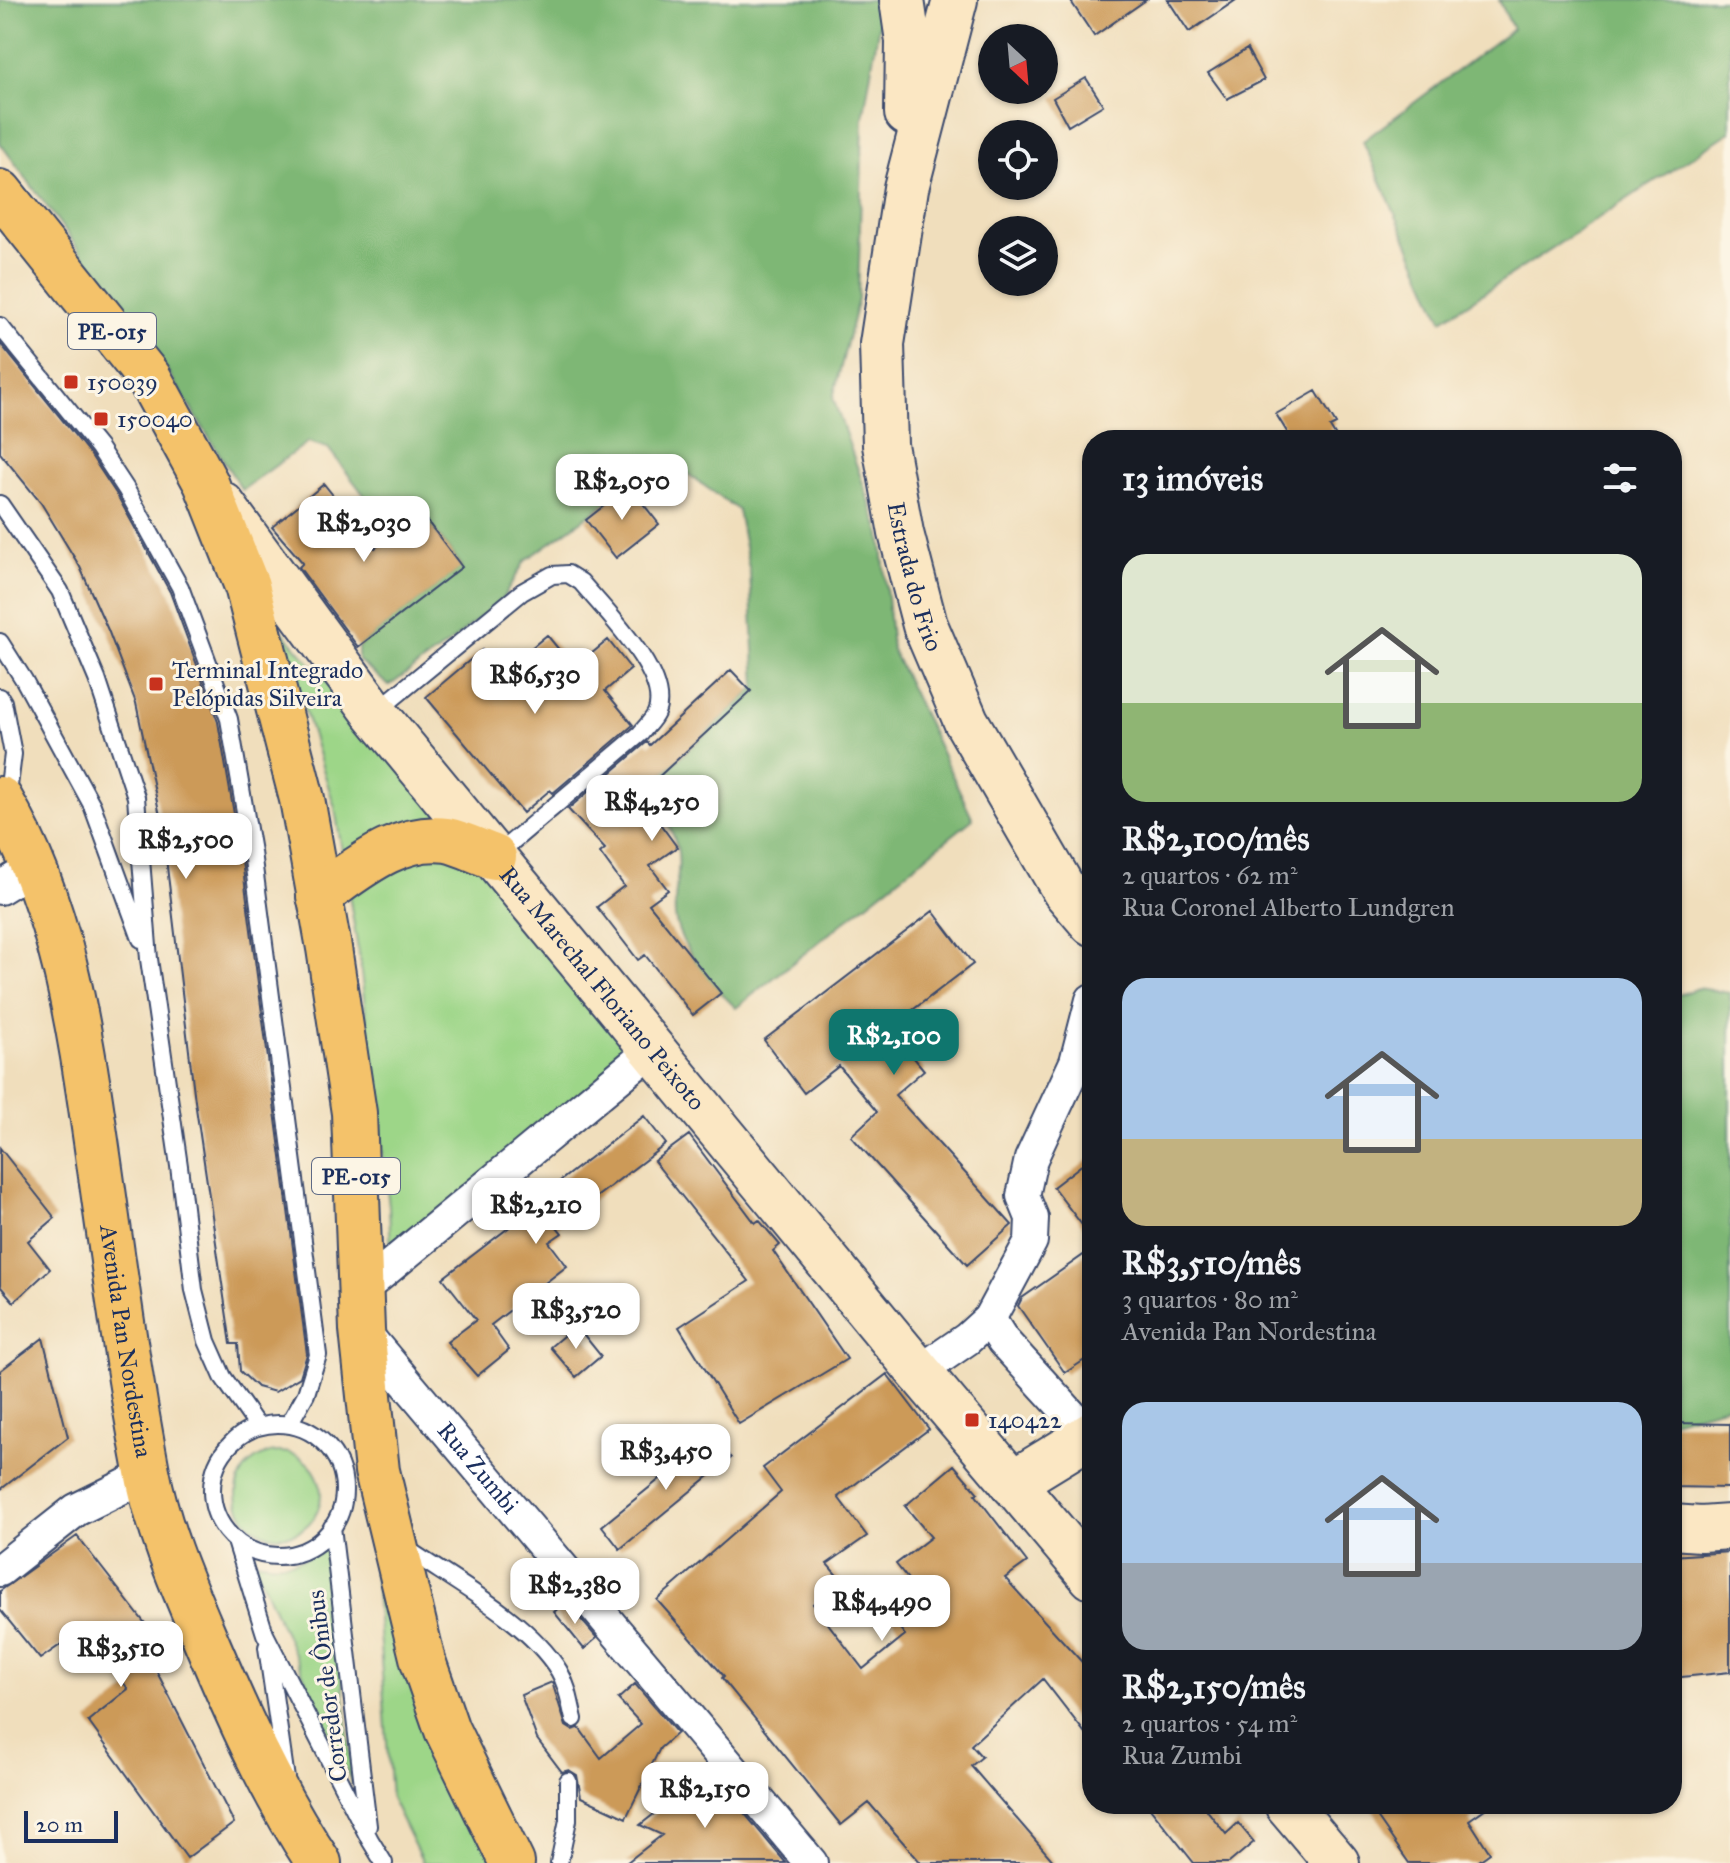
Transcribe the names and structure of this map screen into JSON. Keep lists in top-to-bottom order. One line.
{"streets":{"highway":["PE-015","Avenida Pan Nordestina"],"main road":["Estrada do Frio","Rua Marechal Floriano Peixoto"],"street":["Rua Zumbi"],"lane":["Corredor de Ônibus"]},"crossings":[["PE-015","Rua Marechal Floriano Peixoto"],["PE-015","Rua Zumbi"],["Avenida Pan Nordestina","Corredor de Ônibus"]],"places":{"transit":["150039","150040","Terminal Integrado Pelópidas Silveira","140422"]},"scale_bar":"20 m","north":"bottom right","page":{"heading":"13 imóveis","price":["R$2,050","R$2,030","R$6,530","R$4,250","R$2,500","R$2,100","R$2,210","R$3,520","R$3,450","R$2,380","R$4,490","R$3,510","R$2,150"],"list":[{"name":"R$2,100/mês","note":"2 quartos · 62 m² · Rua Coronel Alberto Lundgren"},{"name":"R$3,510/mês","note":"3 quartos · 80 m² · Avenida Pan Nordestina"},{"name":"R$2,150/mês","note":"2 quartos · 54 m² · Rua Zumbi"}],"scale":"20 m"}}
